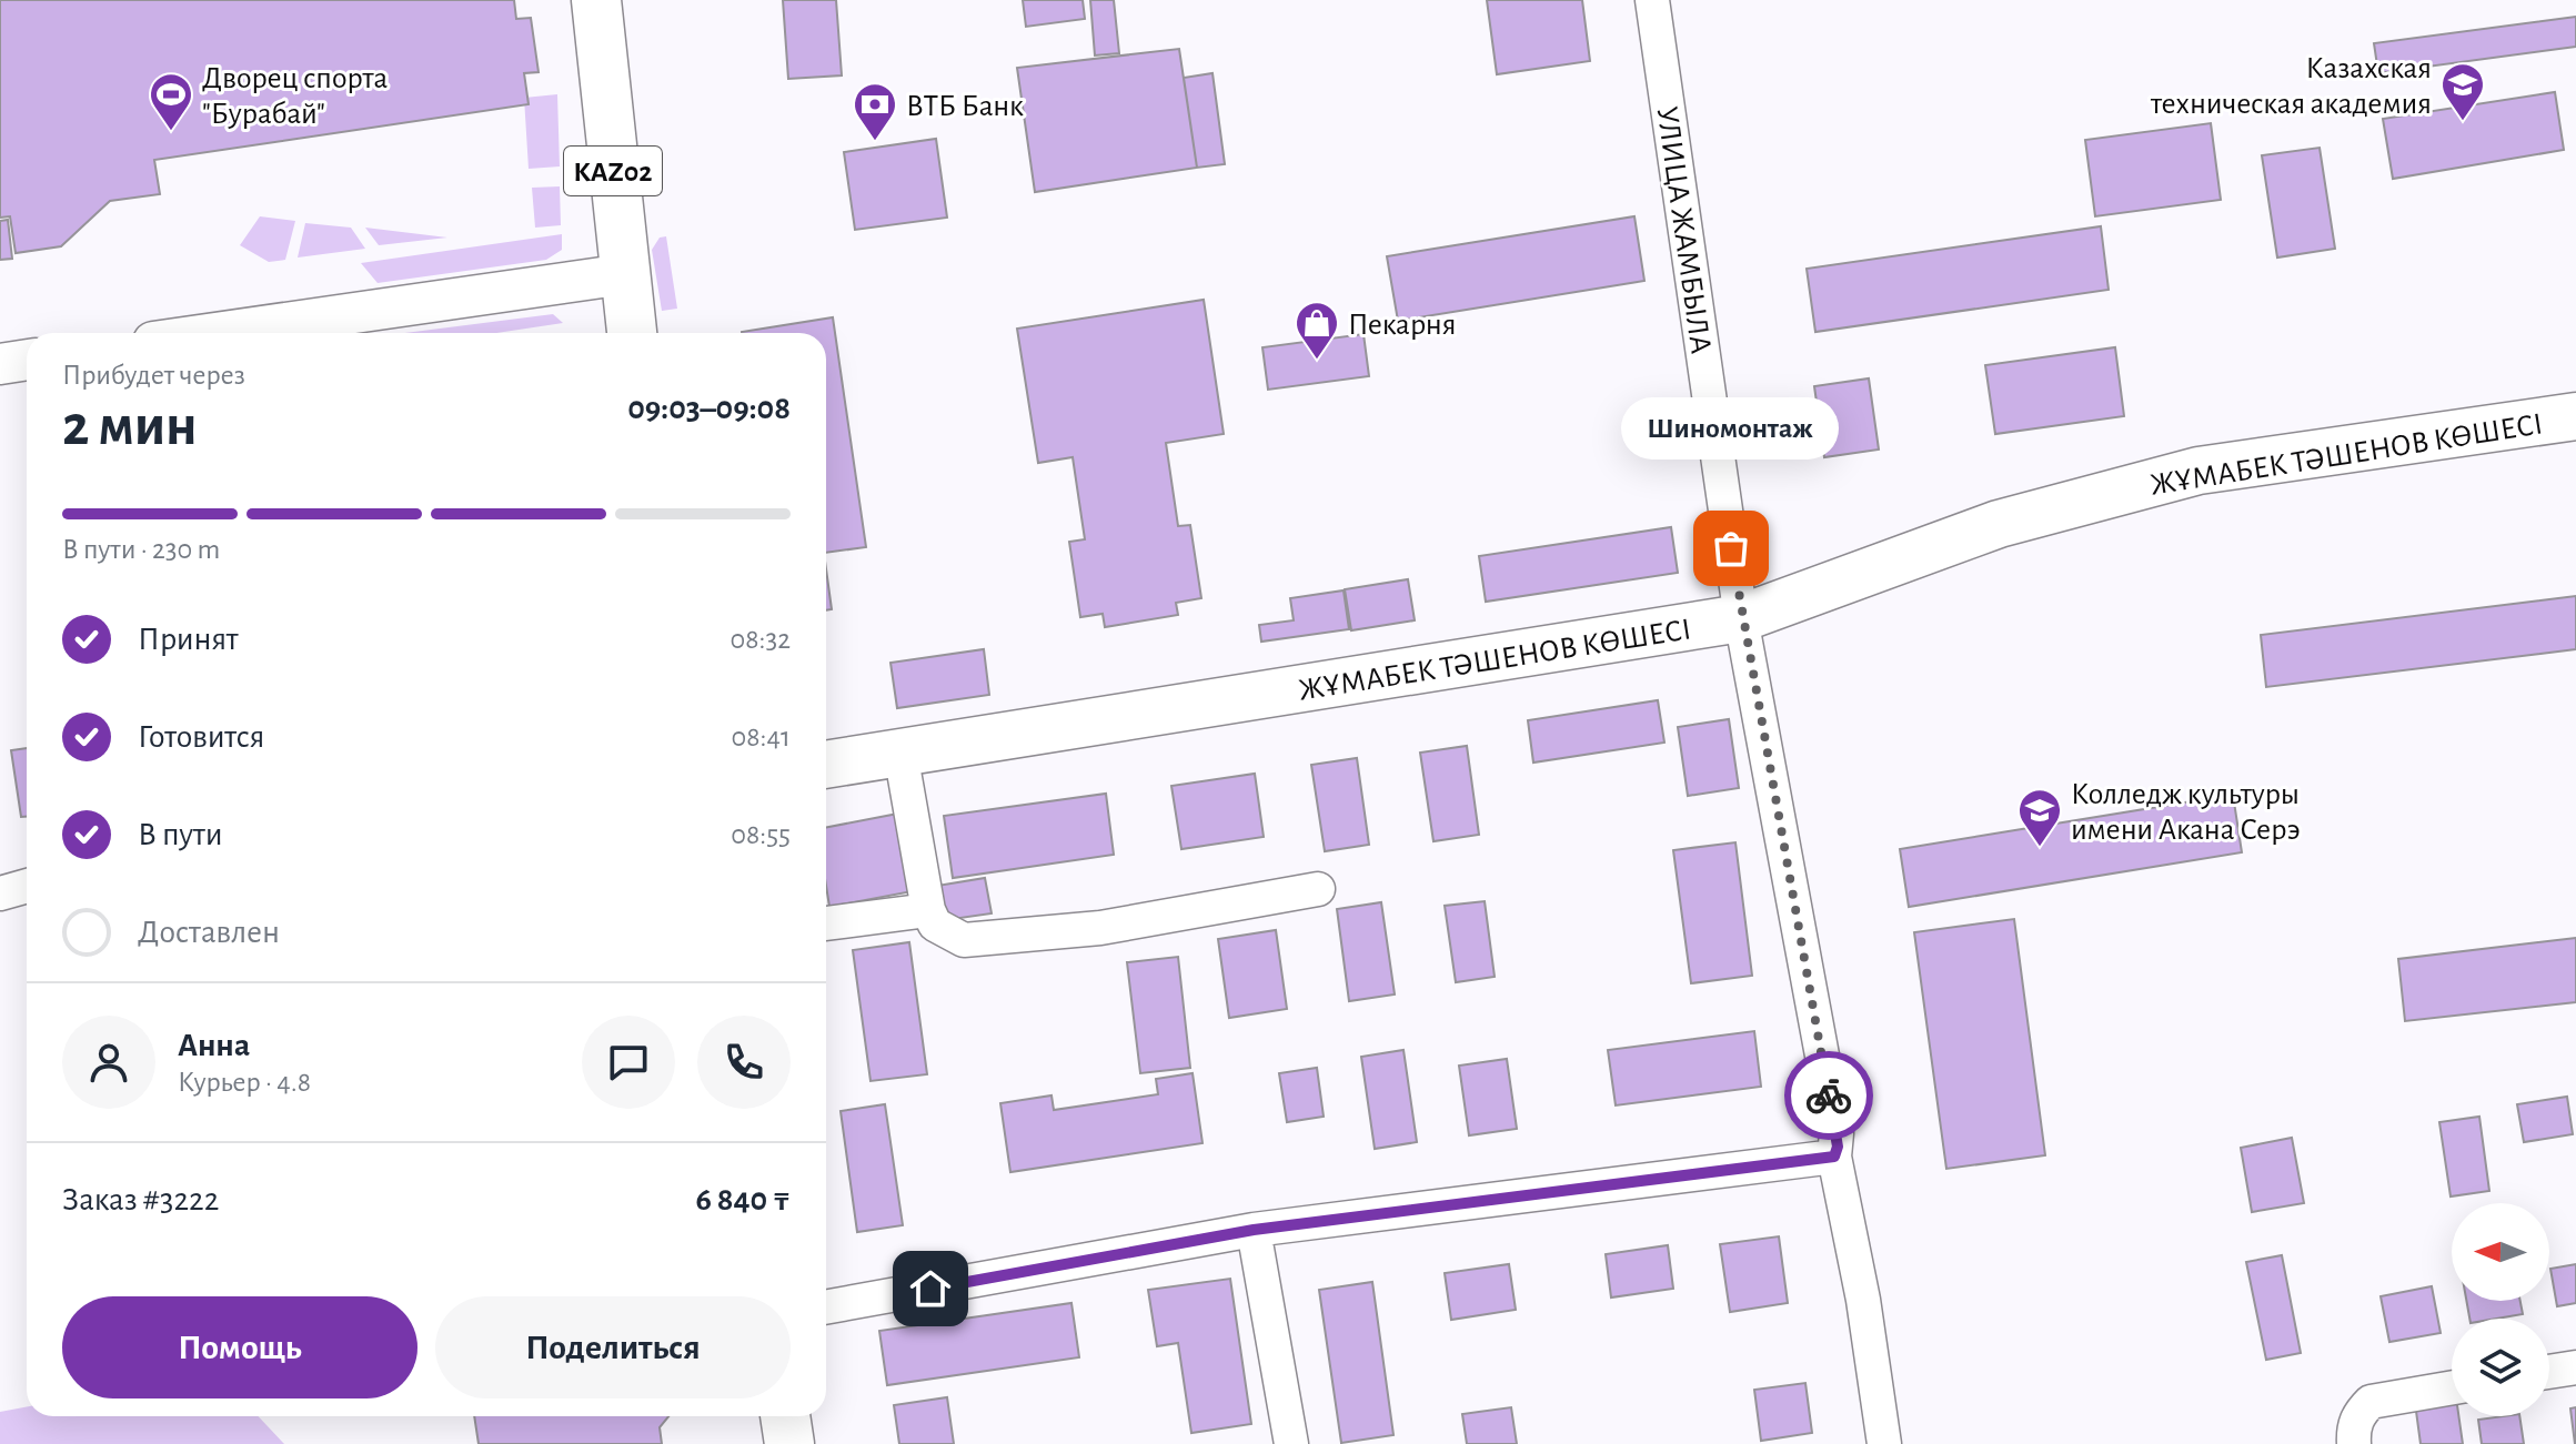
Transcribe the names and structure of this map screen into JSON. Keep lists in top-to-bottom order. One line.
{"streets":{"highway":["KАZ02"],"main road":["ЖҰМАБЕК ТӘШЕНОВ КӨШЕСІ"],"street":["УЛИЦА ЖАМБЫЛА"]},"crossings":[["УЛИЦА ЖАМБЫЛА","ЖҰМАБЕК ТӘШЕНОВ КӨШЕСІ"]],"places":{"school or university":["Казахская техническая академия","Колледж культуры имени Акана Серэ"],"sports":["Дворец спорта \"Бурабай\""],"bank":["ВТБ Банк"],"shop":["Пекарня"],"other":["Шиномонтаж"]},"north":"left","page":{"heading":["2 мин","Прибудет через","09:03–09:08"],"panel":["Анна","Курьер · 4.8","Заказ #3222","6 840 ₸"],"bubble":"Шиномонтаж","bar":"В пути · 230 m","list":[["Принят","08:32"],["Готовится","08:41"],["В пути","08:55"],"Доставлен"],"buttons":["Помощь","Поделиться"]}}
